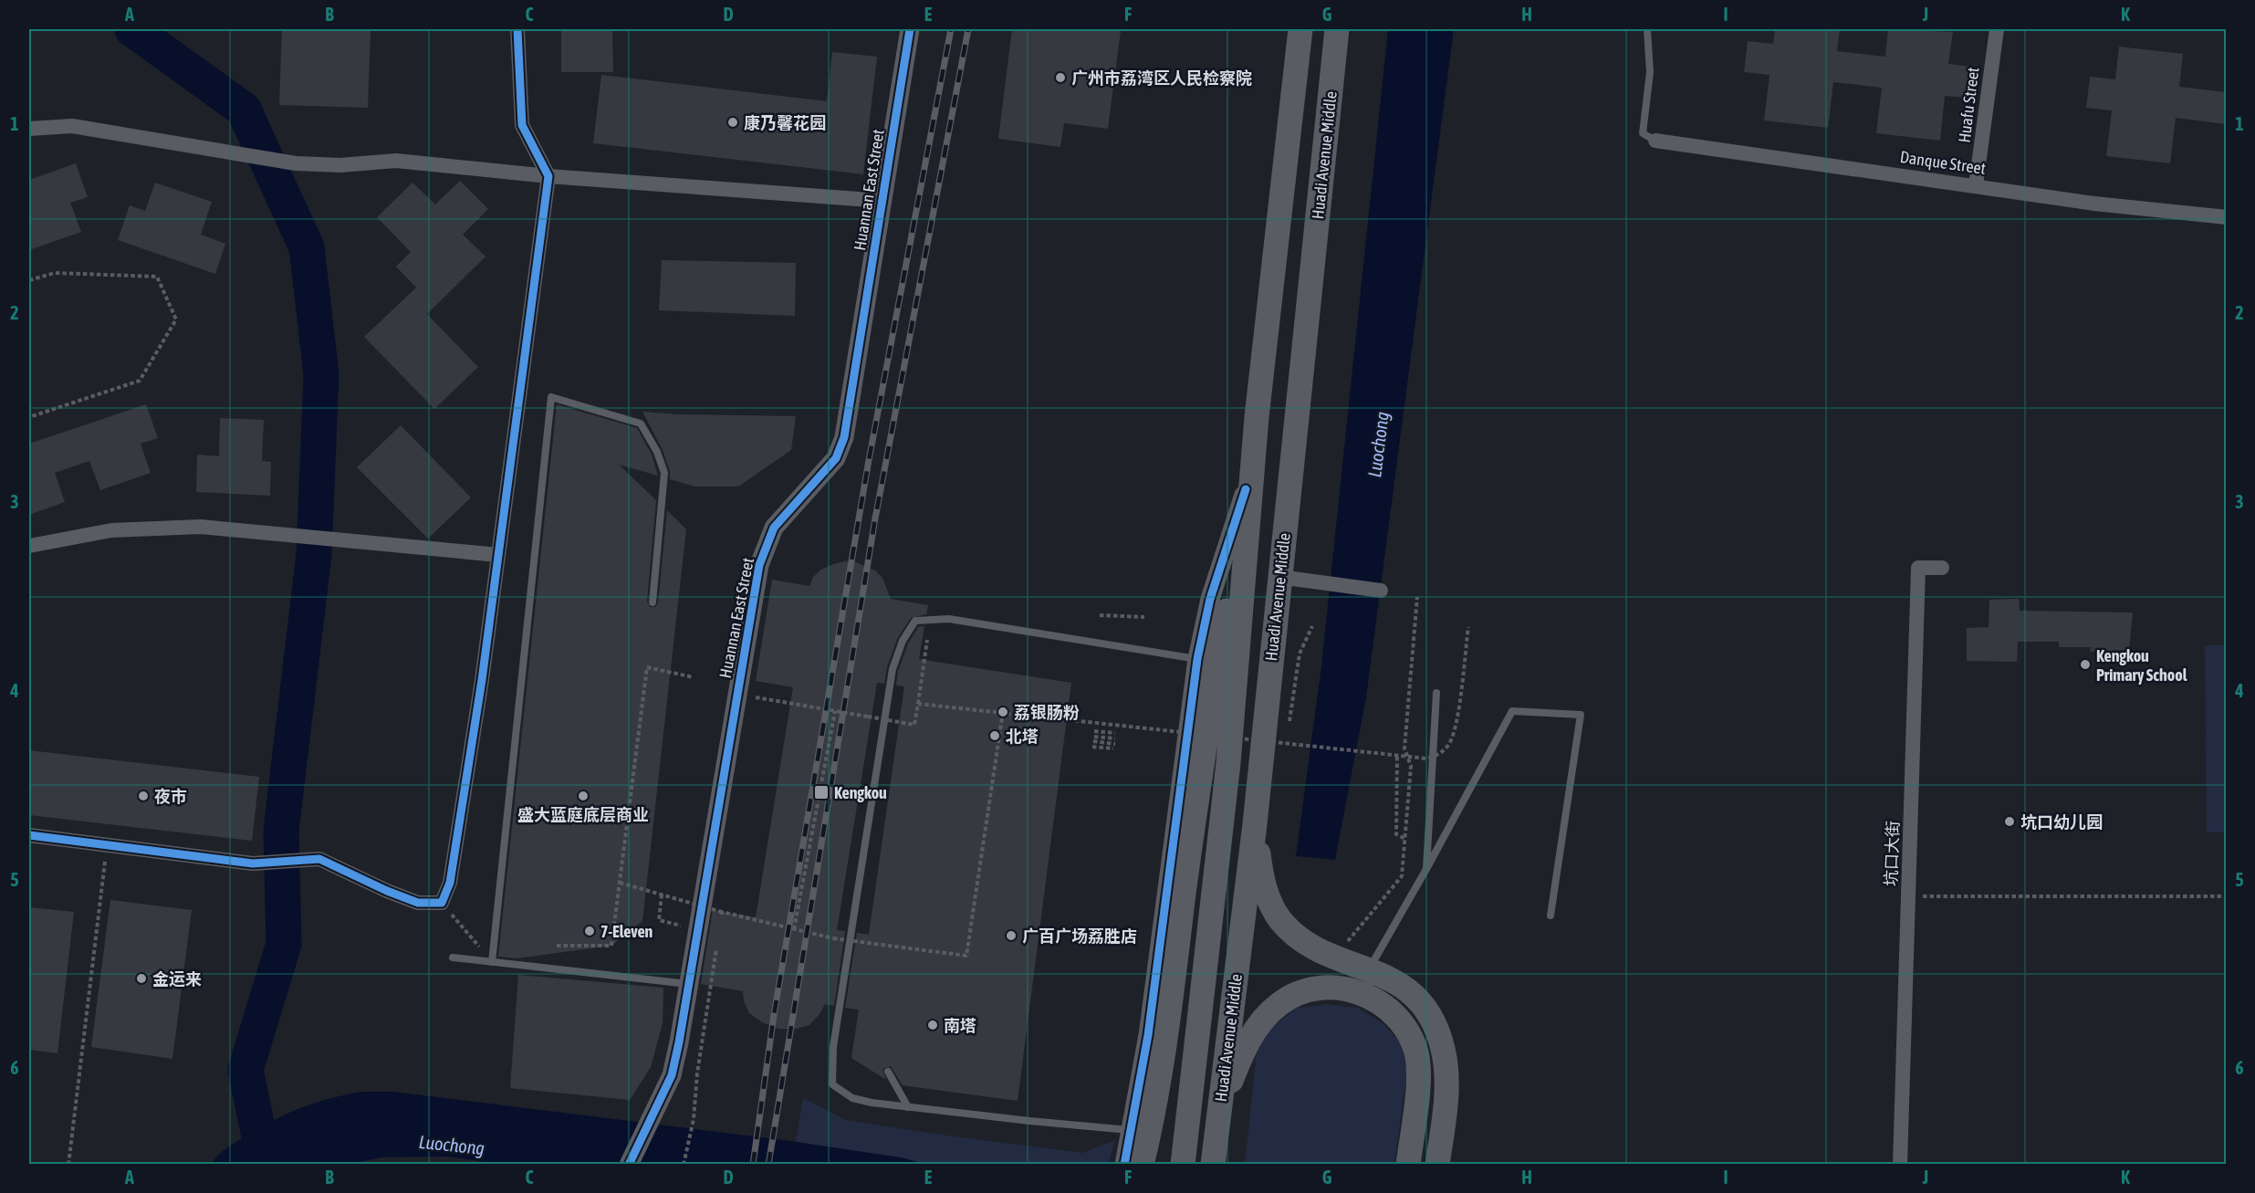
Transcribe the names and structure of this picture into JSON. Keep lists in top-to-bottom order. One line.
{"streets":{"main road":["Huadi Avenue Middle"],"street":["Huafu Street","Danque Street","Huannan East Street","坑口大街"]},"crossings":[["Huafu Street","Danque Street"]],"water":["Luochong"],"places":{"other":["广州市荔湾区人民检察院","康乃馨花园","Kengkou Primary School","荔银肠粉","北塔","夜市","盛大蓝庭底层商业","坑口幼儿园","7-Eleven","广百广场荔胜店","金运来","南塔"],"transit":["Kengkou"]},"grid":{"columns":["A","B","C","D","E","F","G","H","I","J","K"],"rows":["1","2","3","4","5","6"]}}
